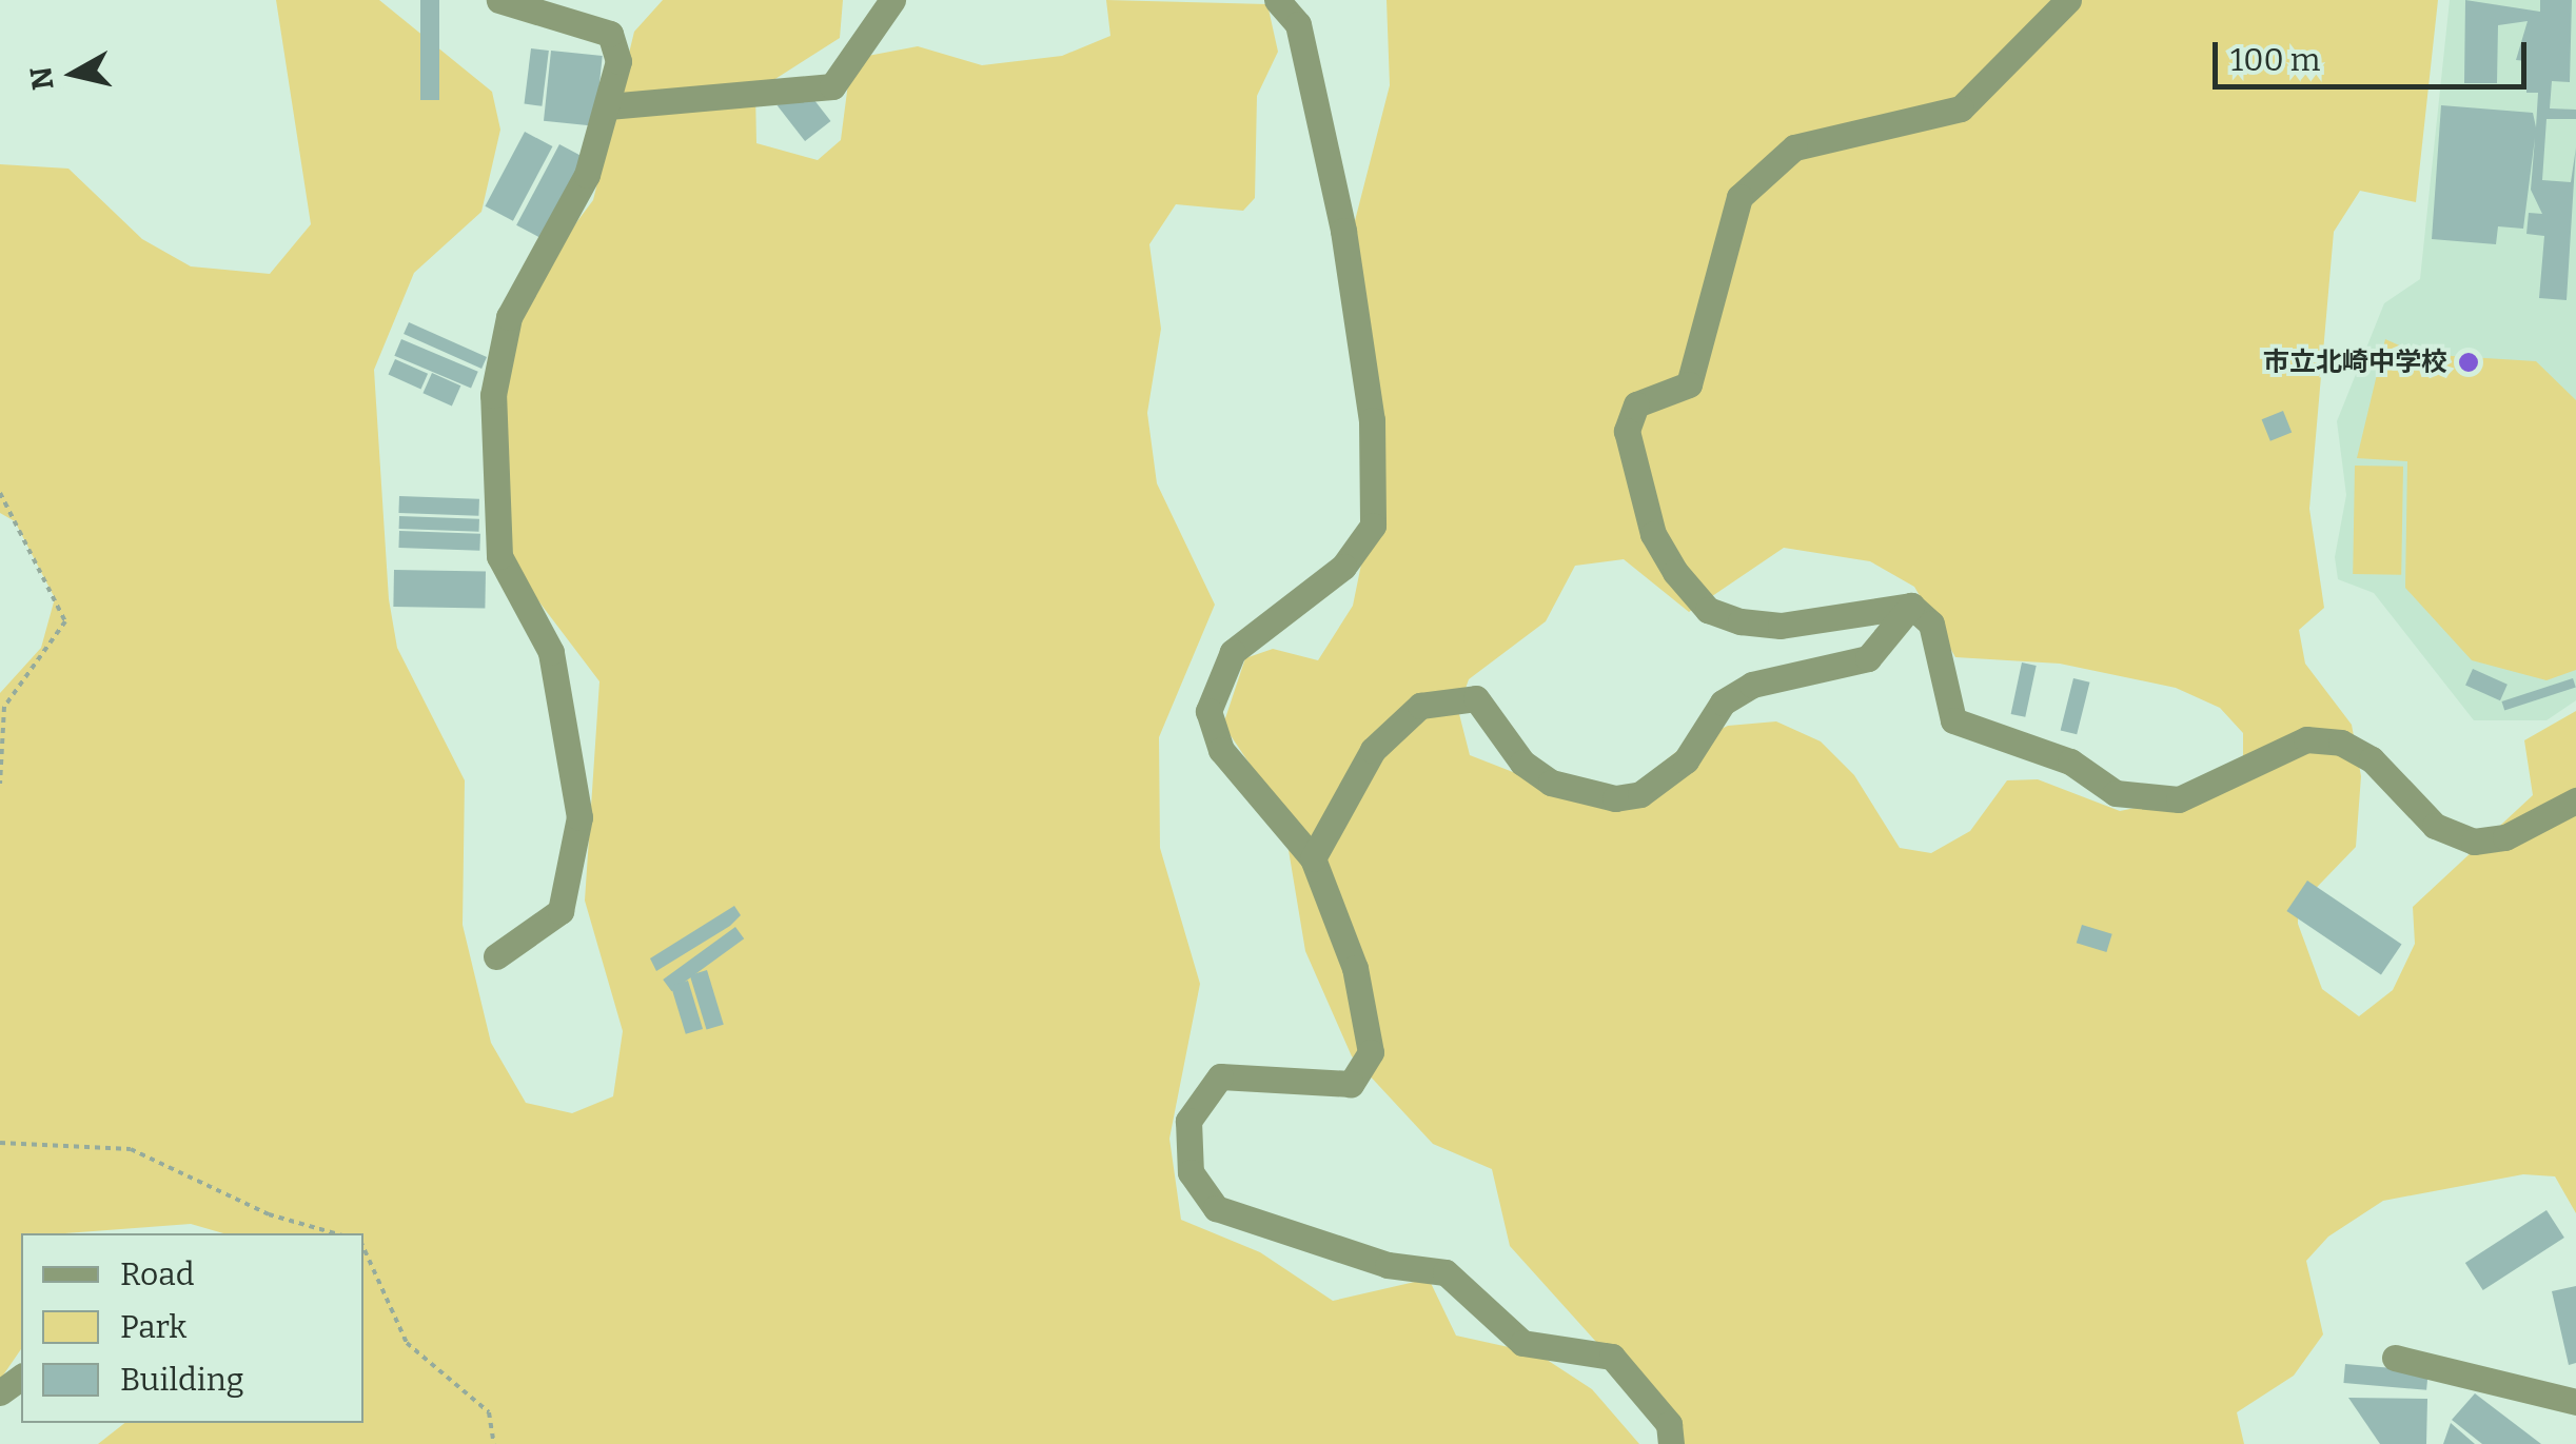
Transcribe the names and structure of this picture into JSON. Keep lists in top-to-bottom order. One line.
{"places":["市立北崎中学校"],"legend":["Road","Park","Building"],"scale_bar":"100 m","north":"left"}
